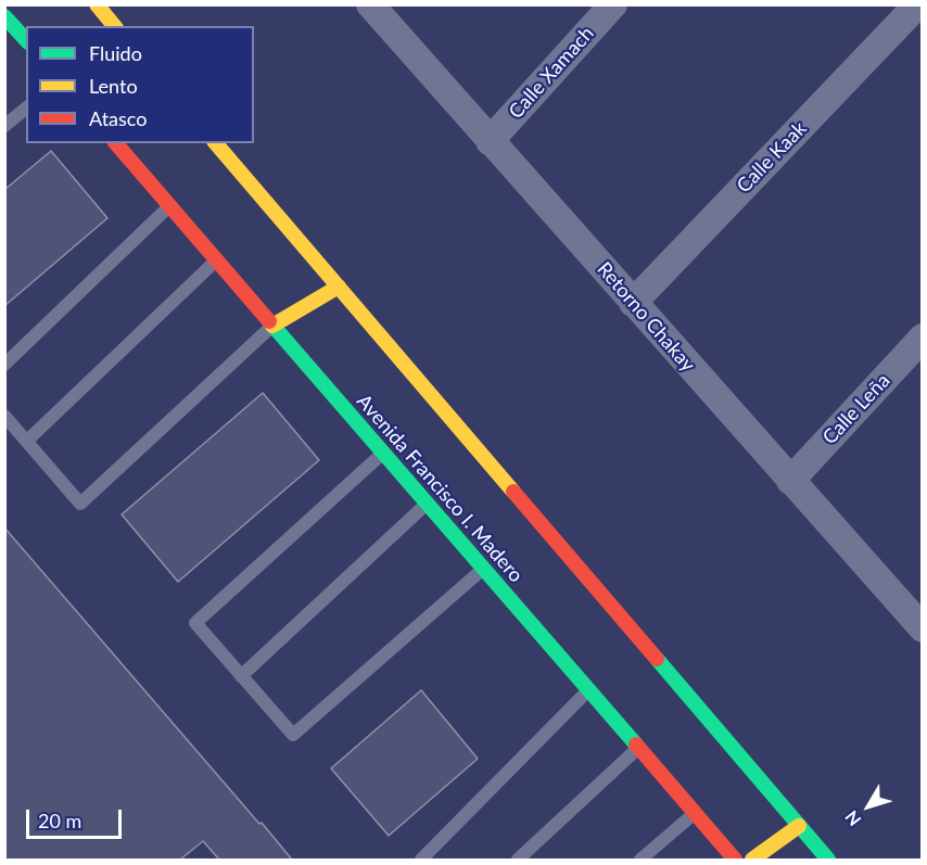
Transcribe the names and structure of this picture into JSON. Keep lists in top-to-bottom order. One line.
{"streets":{"main road":["Avenida Francisco I. Madero"],"street":["Calle Xamach","Calle Kaak","Retorno Chakay","Calle Leña"]},"crossings":[["Calle Xamach","Retorno Chakay"],["Calle Kaak","Retorno Chakay"],["Retorno Chakay","Calle Leña"]],"legend":["Fluido","Lento","Atasco"],"scale_bar":"20 m","north":"bottom left"}
